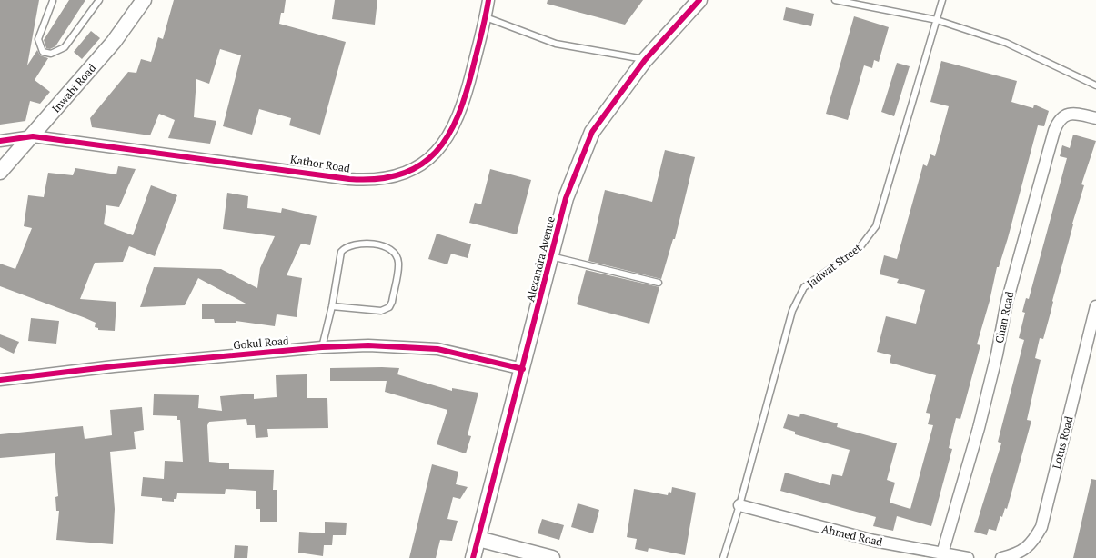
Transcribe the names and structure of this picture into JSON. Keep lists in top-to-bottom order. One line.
{"streets":{"street":["Inwabi Road","Kathor Road","Alexandra Avenue","Chan Road","Gokul Road","Lotus Road","Ahmed Road"],"lane":["Jadwat Street"]},"crossings":[["Inwabi Road","Kathor Road"],["Alexandra Avenue","Gokul Road"],["Jadwat Street","Ahmed Road"],["Chan Road","Ahmed Road"]]}
